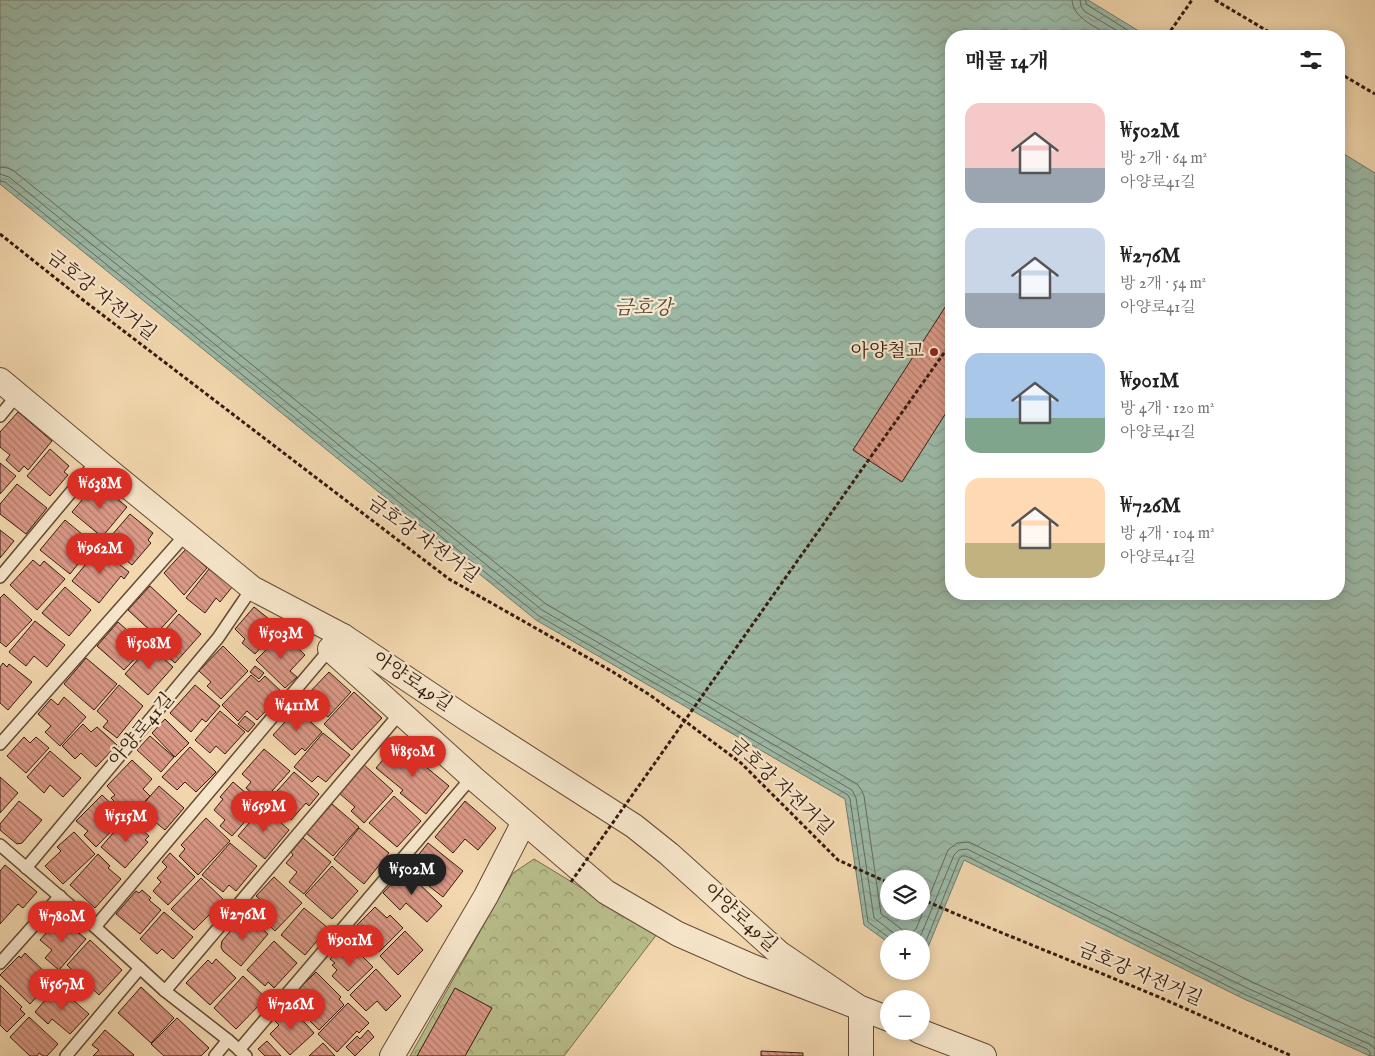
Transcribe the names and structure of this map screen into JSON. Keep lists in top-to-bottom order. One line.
{"streets":{"street":["아양로49길"],"lane":["아양로41길"],"path":["금호강 자전거길"]},"crossings":[["아양로49길","아양로41길"]],"water":["금호강"],"places":["아양철교"],"page":{"heading":"매물 14개","list":[{"name":"₩502M","note":"방 2개 · 64 m² · 아양로41길"},{"name":"₩276M","note":"방 2개 · 54 m² · 아양로41길"},{"name":"₩901M","note":"방 4개 · 120 m² · 아양로41길"},{"name":"₩726M","note":"방 4개 · 104 m² · 아양로41길"}],"price":["₩638M","₩962M","₩503M","₩508M","₩411M","₩850M","₩659M","₩515M","₩502M","₩276M","₩780M","₩901M","₩567M","₩726M"],"map_buttons":["+","−"]}}
